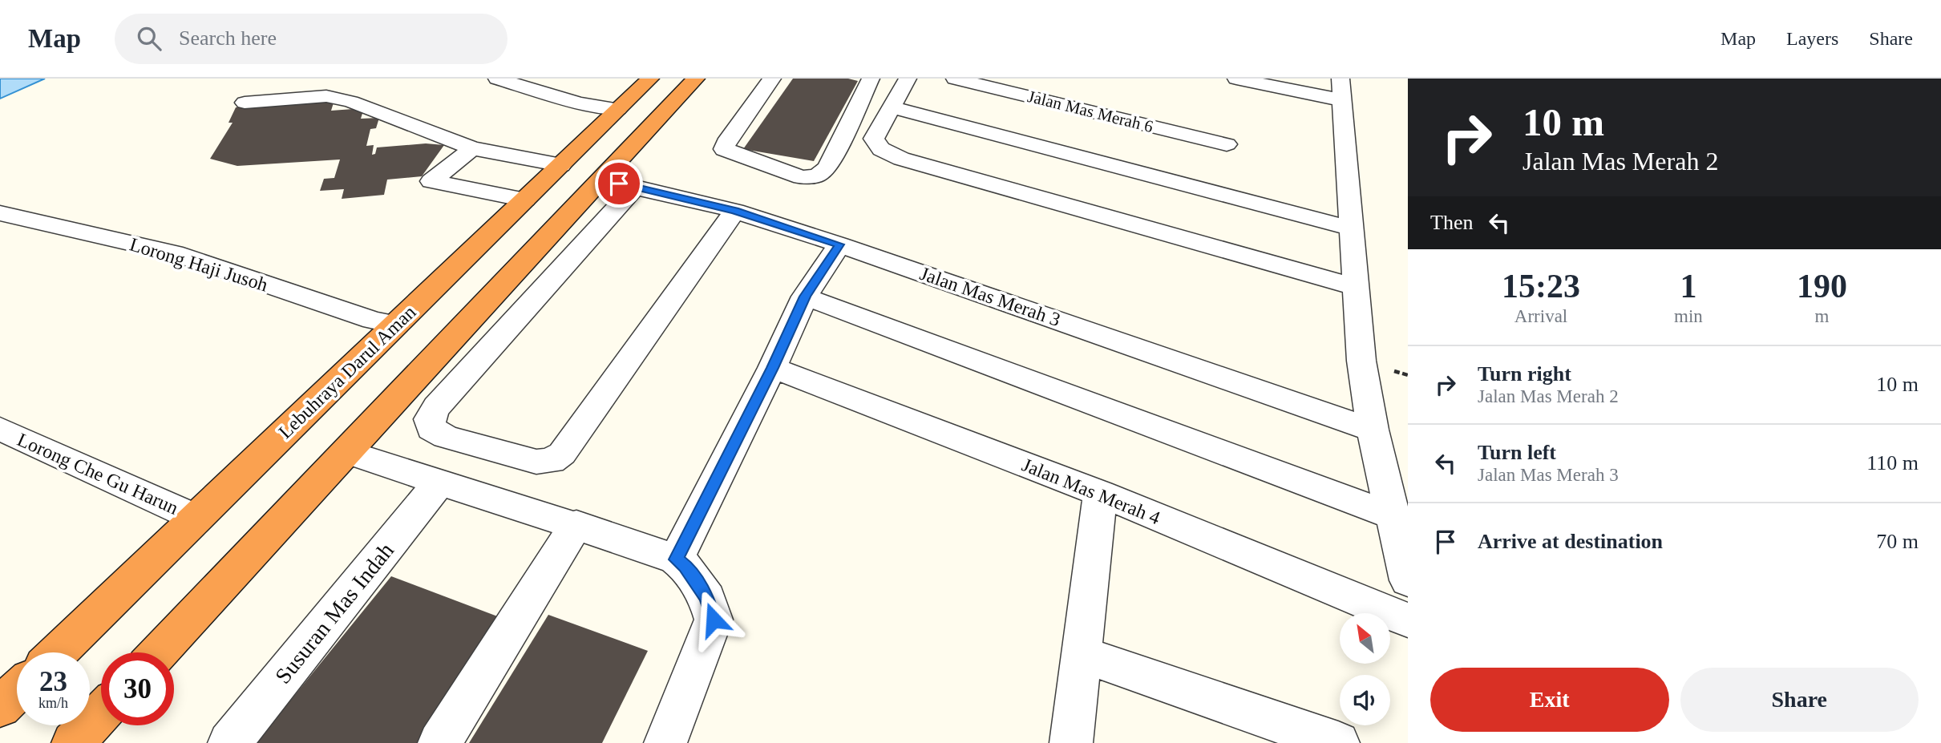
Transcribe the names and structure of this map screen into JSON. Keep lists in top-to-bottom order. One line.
{"streets":{"highway":["Lebuhraya Darul Aman"],"street":["Jalan Mas Merah 6","Lorong Haji Jusoh","Jalan Mas Merah 3","Lorong Che Gu Harun","Jalan Mas Merah 4","Susuran Mas Indah"]},"crossings":[["Lorong Haji Jusoh","Lebuhraya Darul Aman"],["Lebuhraya Darul Aman","Lorong Che Gu Harun"]],"north":"top left","page":{"header":"Map","search":"Search here","nav":["Map","Layers","Share"],"turn":["10 m","Jalan Mas Merah 2"],"then":"Then","eta":["15:23","Arrival","1","min","190","m"],"list":[{"name":"Turn right","note":"Jalan Mas Merah 2","value":"10 m"},{"name":"Turn left","note":"Jalan Mas Merah 3","value":"110 m"},{"name":"Arrive at destination","value":"70 m"}],"speed":"23 km/h","limit":"30","buttons":["Exit","Share"]}}
